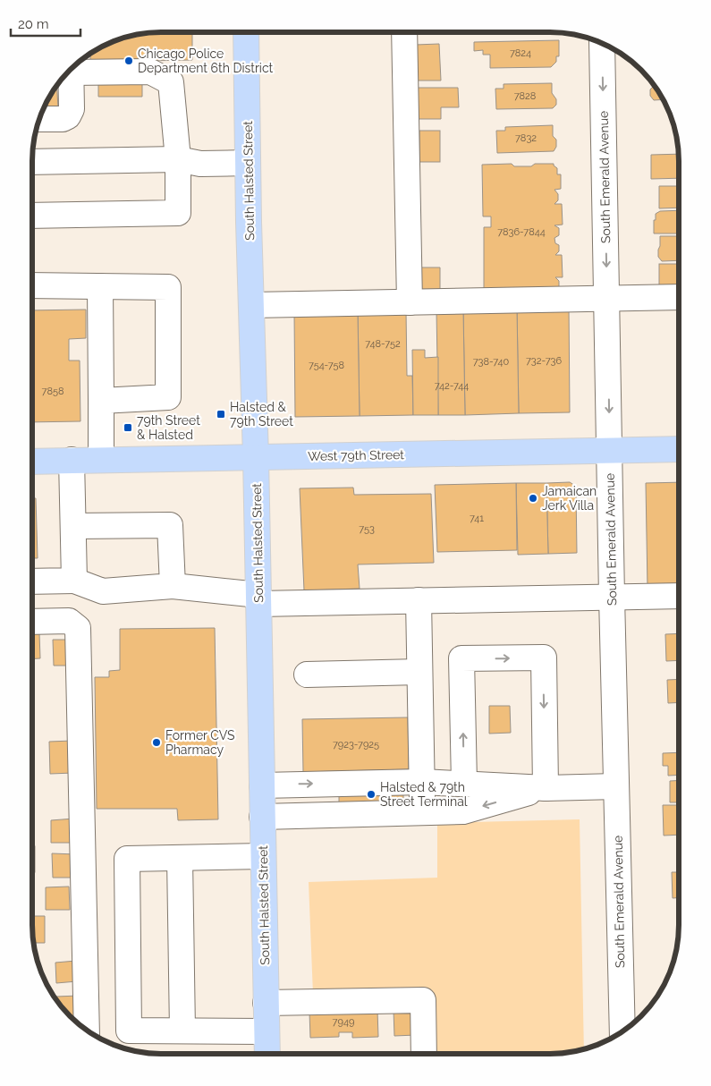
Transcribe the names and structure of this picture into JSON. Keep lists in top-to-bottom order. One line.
{"streets":{"main road":["South Halsted Street","West 79th Street"],"street":["South Emerald Avenue"]},"crossings":[["South Emerald Avenue","West 79th Street"],["South Halsted Street","West 79th Street"]],"places":{"other":["Chicago Police Department 6th District","Jamaican Jerk Villa","Former CVS Pharmacy","Halsted & 79th Street Terminal"],"transit":["Halsted & 79th Street","79th Street & Halsted"]},"house_numbers":["7824","7828","7832","7836-7844","748-752","732-736","738-740","754-758","742-744","7858","741","753","7923-7925","7949"],"scale_bar":"20 m"}
